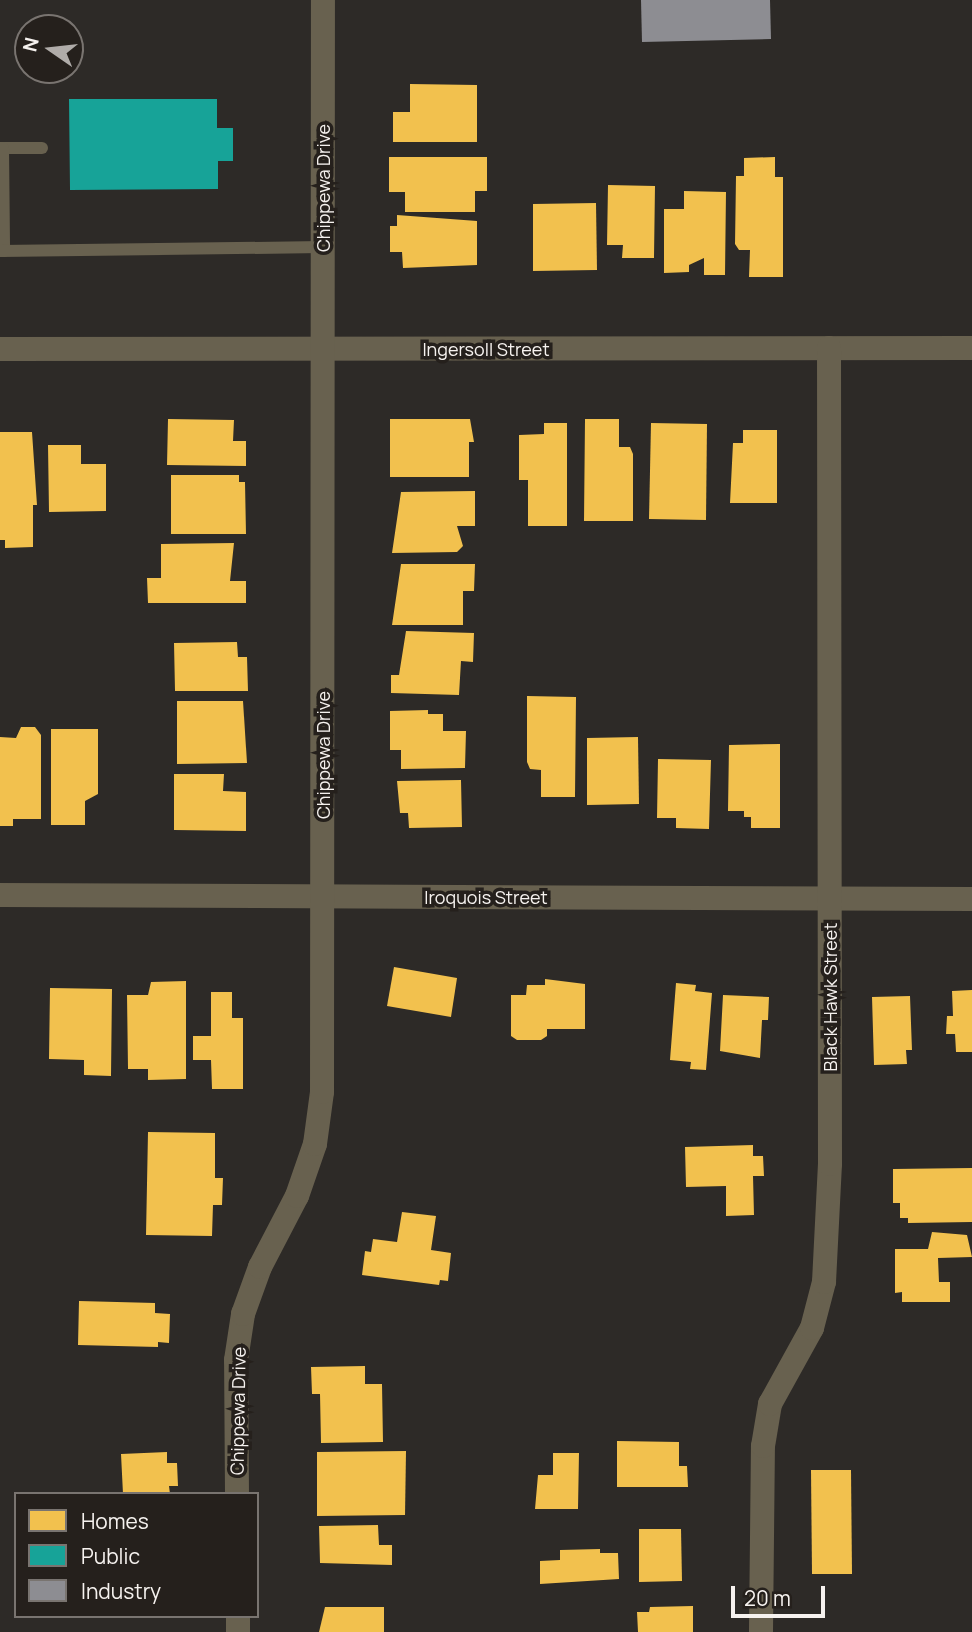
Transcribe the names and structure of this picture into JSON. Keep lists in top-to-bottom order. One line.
{"streets":{"street":["Chippewa Drive","Ingersoll Street","Iroquois Street","Black Hawk Street"]},"crossings":[["Chippewa Drive","Ingersoll Street"],["Chippewa Drive","Iroquois Street"],["Ingersoll Street","Black Hawk Street"],["Iroquois Street","Black Hawk Street"]],"legend":["Homes","Public","Industry"],"scale_bar":"20 m","north":"left"}
